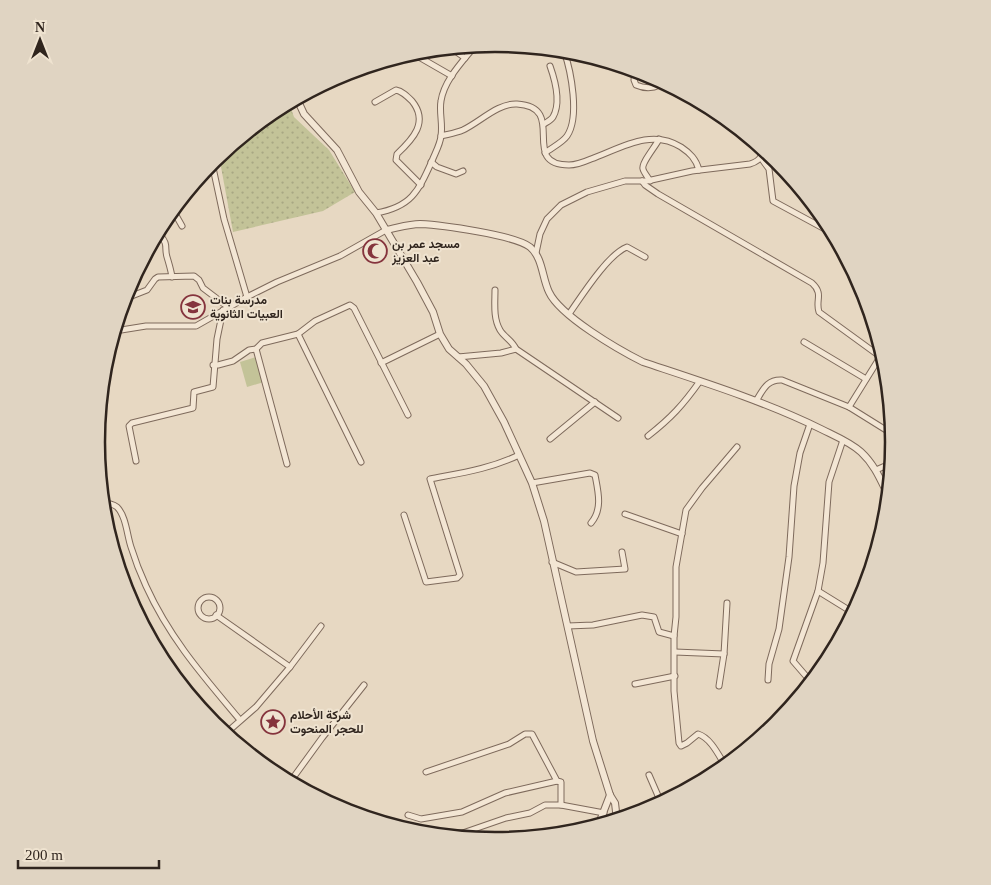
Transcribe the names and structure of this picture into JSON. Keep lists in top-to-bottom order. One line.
{"places":{"mosque":["مسجد عمر بن عبد العزيز"],"school or university":["مدرسة بنات العبيات الثانوية"],"place":["شركة الأحلام للحجر المنحوت"]},"scale_bar":"200 m","north":"top"}
